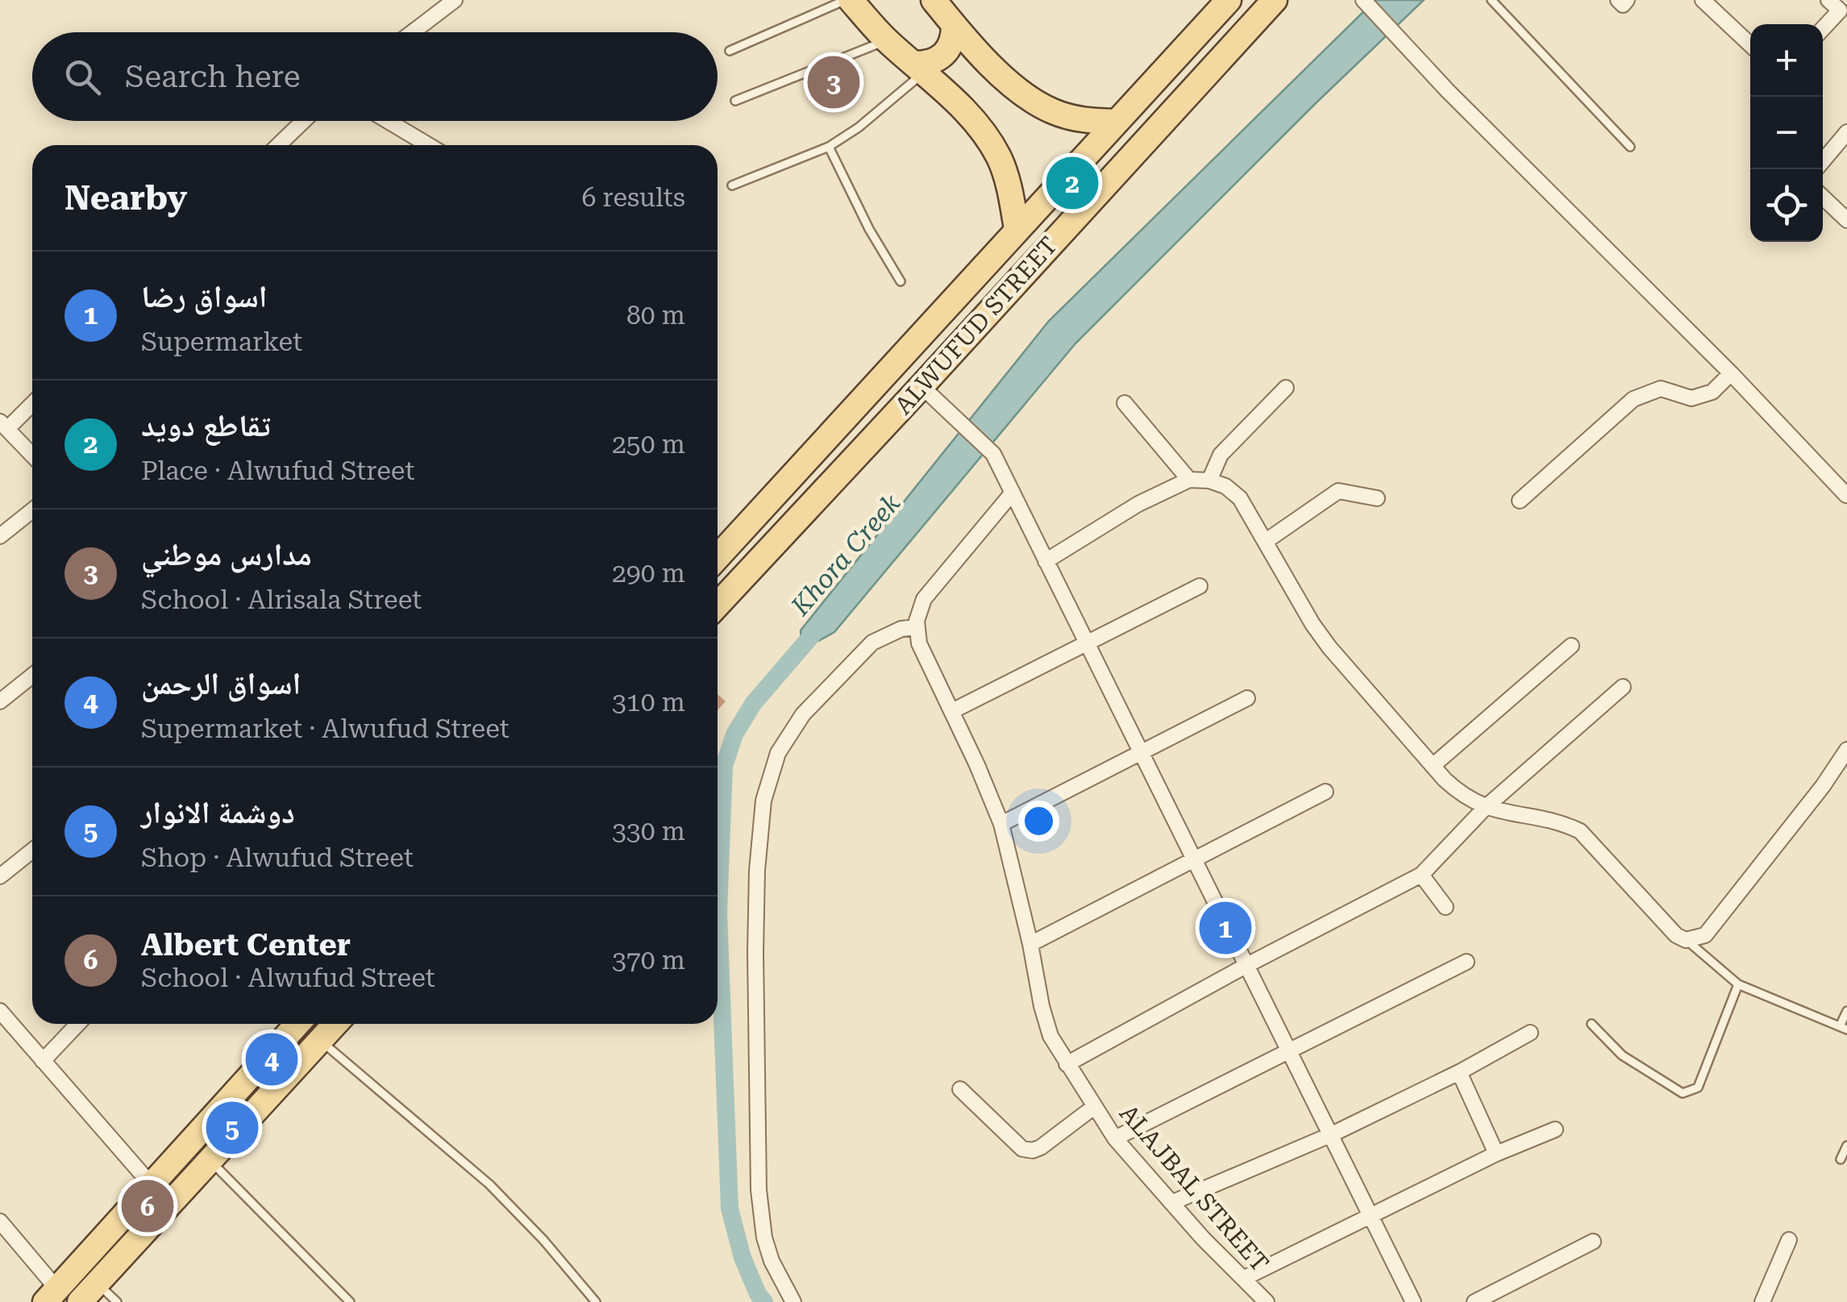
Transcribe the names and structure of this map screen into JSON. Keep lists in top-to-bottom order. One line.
{"streets":{"main road":["ALWUFUD STREET"],"street":["ALAJBAL STREET"]},"water":["Khora Creek"],"page":{"map_buttons":["+","−"],"search":"Search here","pins":["3","2","1","4","5","6"],"heading":["Nearby","6 results"],"list":[{"mark":"1","name":"اسواق رضا","note":"Supermarket","value":"80 m"},{"mark":"2","name":"تقاطع دويد","note":"Place · Alwufud Street","value":"250 m"},{"mark":"3","name":"مدارس موطني","note":"School · Alrisala Street","value":"290 m"},{"mark":"4","name":"اسواق الرحمن","note":"Supermarket · Alwufud Street","value":"310 m"},{"mark":"5","name":"دوشمة الانوار","note":"Shop · Alwufud Street","value":"330 m"},{"mark":"6","name":"Albert Center","note":"School · Alwufud Street","value":"370 m"}]}}
